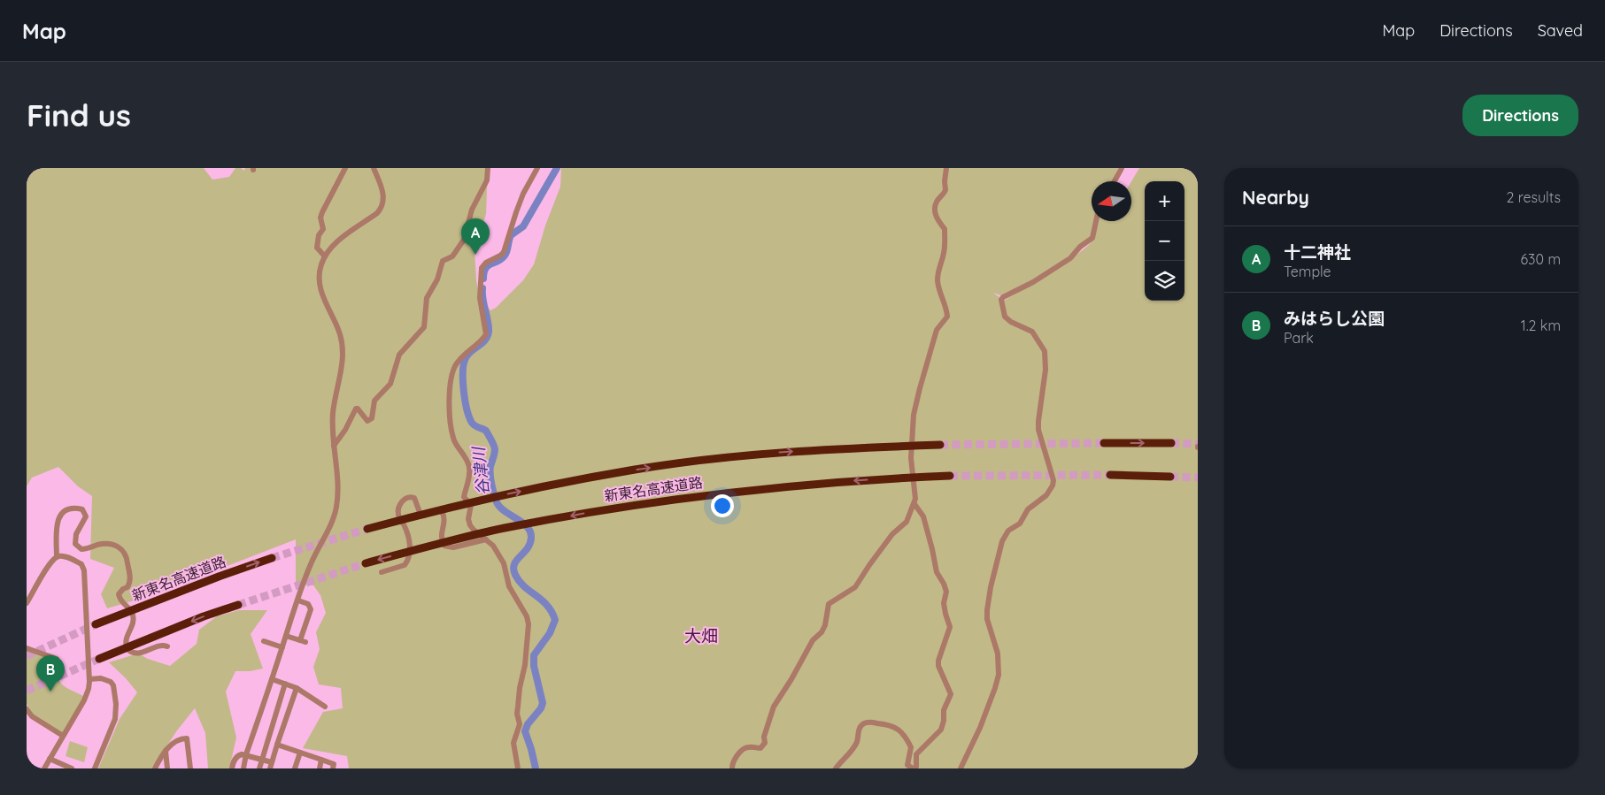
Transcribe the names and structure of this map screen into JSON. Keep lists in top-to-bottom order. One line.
{"streets":{"highway":["新東名高速道路"]},"districts":["大畑"],"water":["谷津川"],"north":"left","page":{"header":"Map","nav":["Map","Directions","Saved"],"buttons":"Directions","title":"Find us","heading":["Nearby","2 results"],"map_buttons":["+","−"],"pins":["A","B"],"list":[{"mark":"A","name":"十二神社","note":"Temple","value":"630 m"},{"mark":"B","name":"みはらし公園","note":"Park","value":"1.2 km"}]}}
